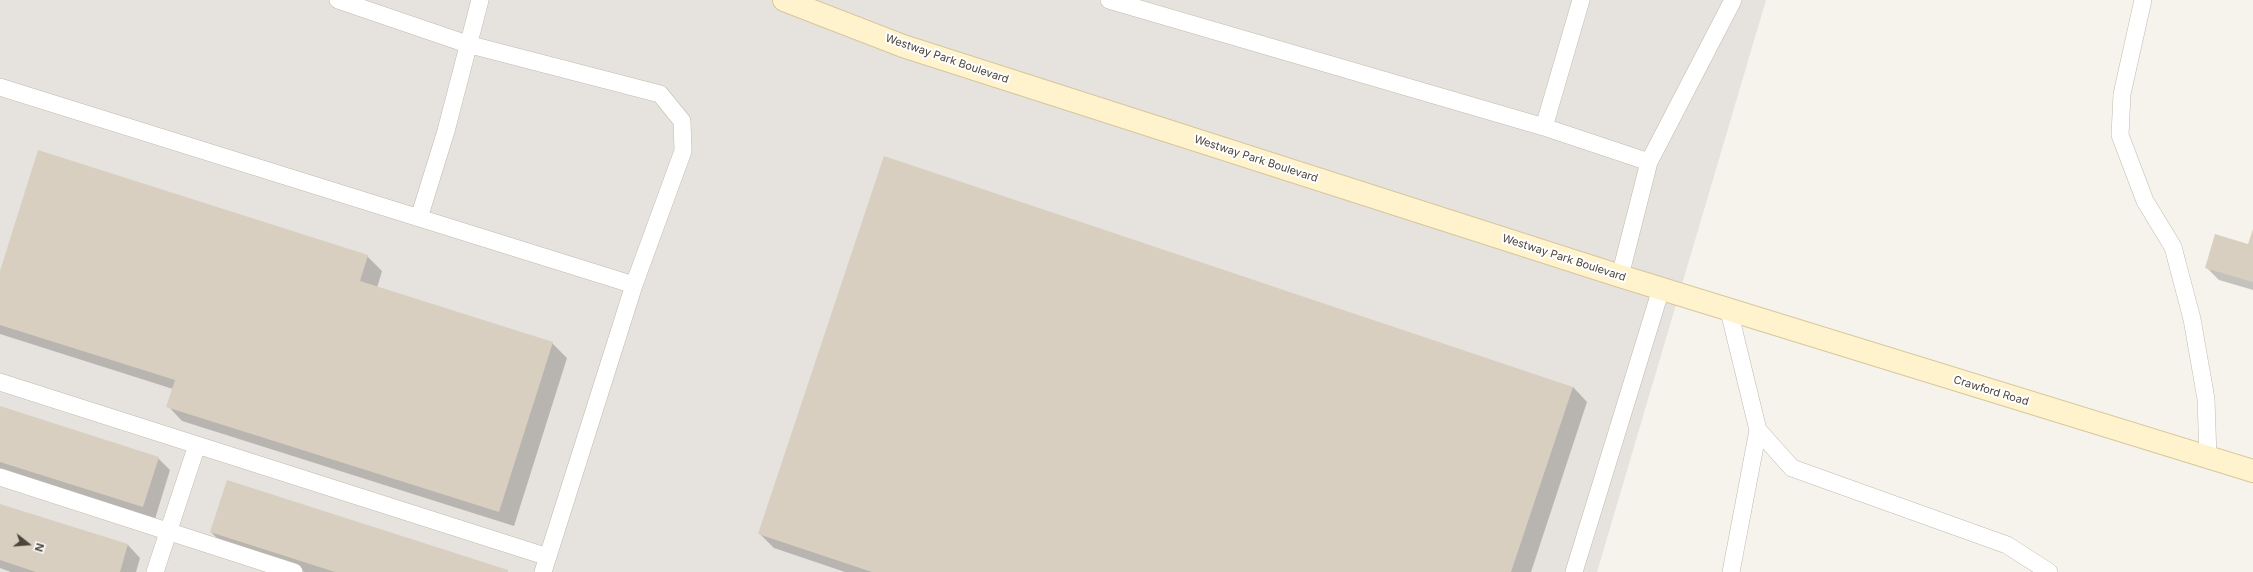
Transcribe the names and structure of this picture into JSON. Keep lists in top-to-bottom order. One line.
{"streets":{"street":["Westway Park Boulevard","Crawford Road"]},"crossings":[["Westway Park Boulevard","Crawford Road"]],"north":"right"}
